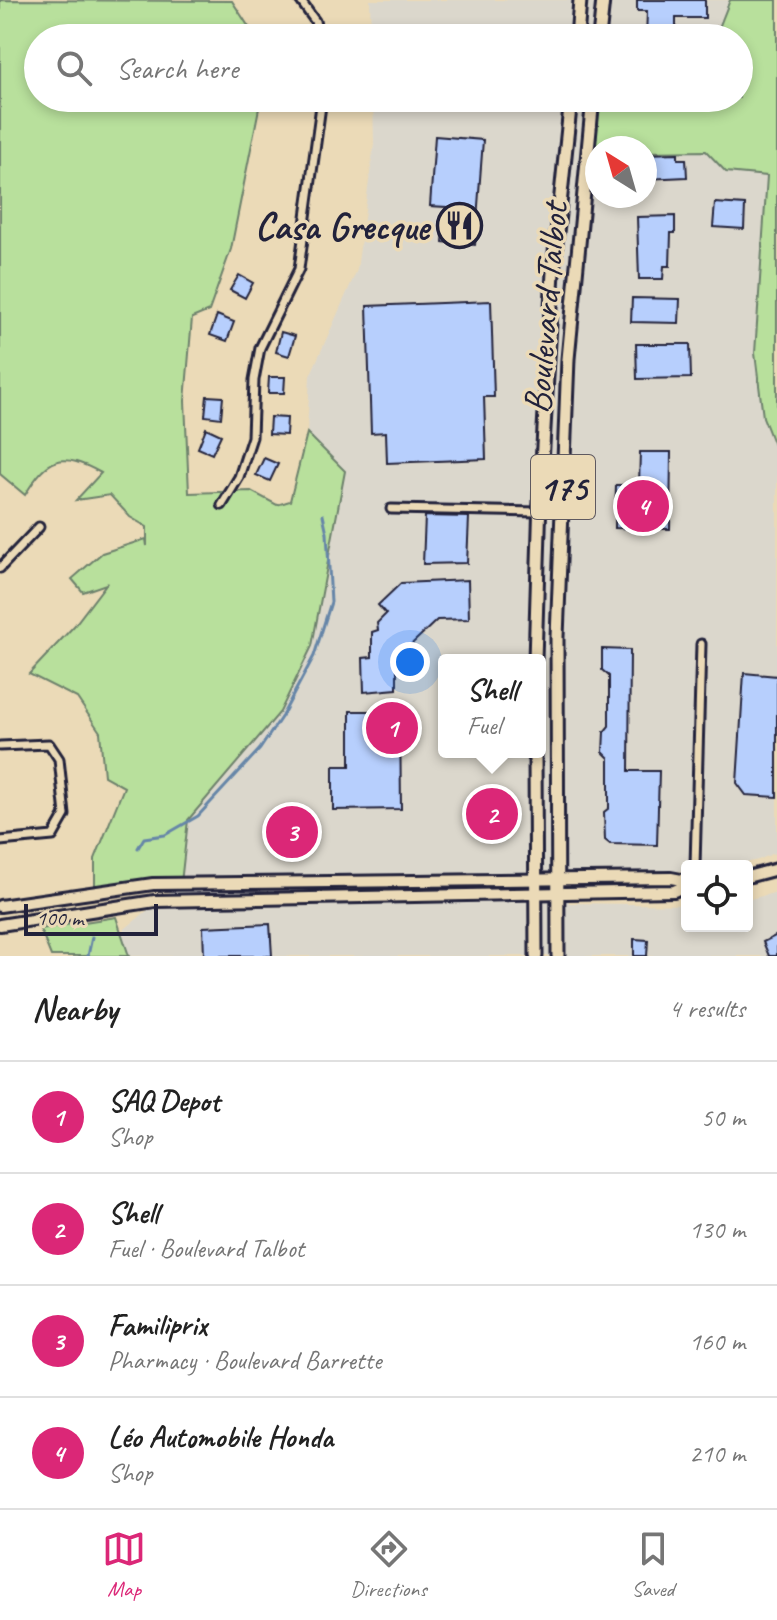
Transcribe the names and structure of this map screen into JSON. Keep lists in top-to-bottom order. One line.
{"streets":{"main road":["Boulevard Talbot","175"]},"places":{"restaurant":["Casa Grecque"]},"scale_bar":"100 m","north":"top left","page":{"search":"Search here","pins":["4","1","2","3"],"popup":["Shell","Fuel"],"scale":"100 m","heading":["Nearby","4 results"],"list":[{"mark":"1","name":"SAQ Depot","note":"Shop","value":"50 m"},{"mark":"2","name":"Shell","note":"Fuel · Boulevard Talbot","value":"130 m"},{"mark":"3","name":"Familiprix","note":"Pharmacy · Boulevard Barrette","value":"160 m"},{"mark":"4","name":"Léo Automobile Honda","note":"Shop","value":"210 m"}],"nav":["Map","Directions","Saved"]}}
